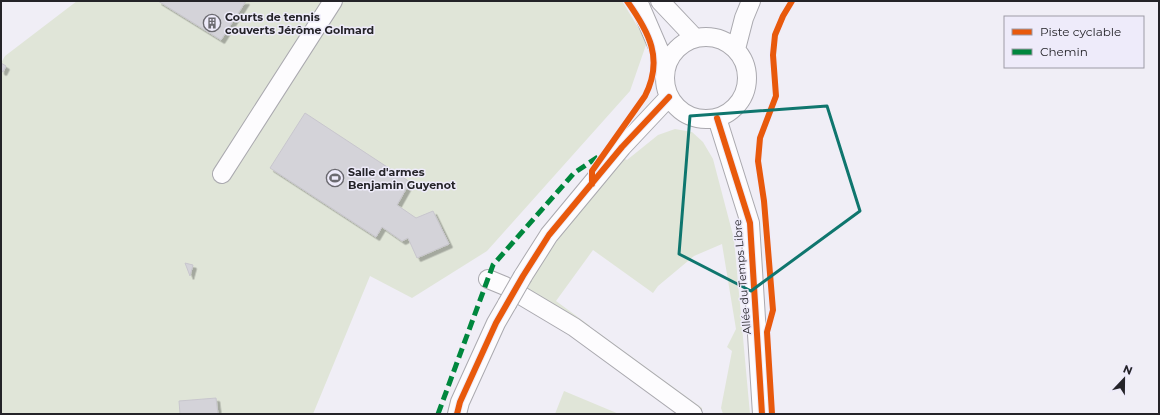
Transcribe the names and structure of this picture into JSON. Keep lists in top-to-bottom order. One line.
{"streets":{"street":["Allée du Temps Libre"]},"places":{"building":["Courts de tennis couverts Jérôme Golmard"],"sports":["Salle d'armes Benjamin Guyenot"]},"legend":["Piste cyclable","Chemin"],"north":"top"}
